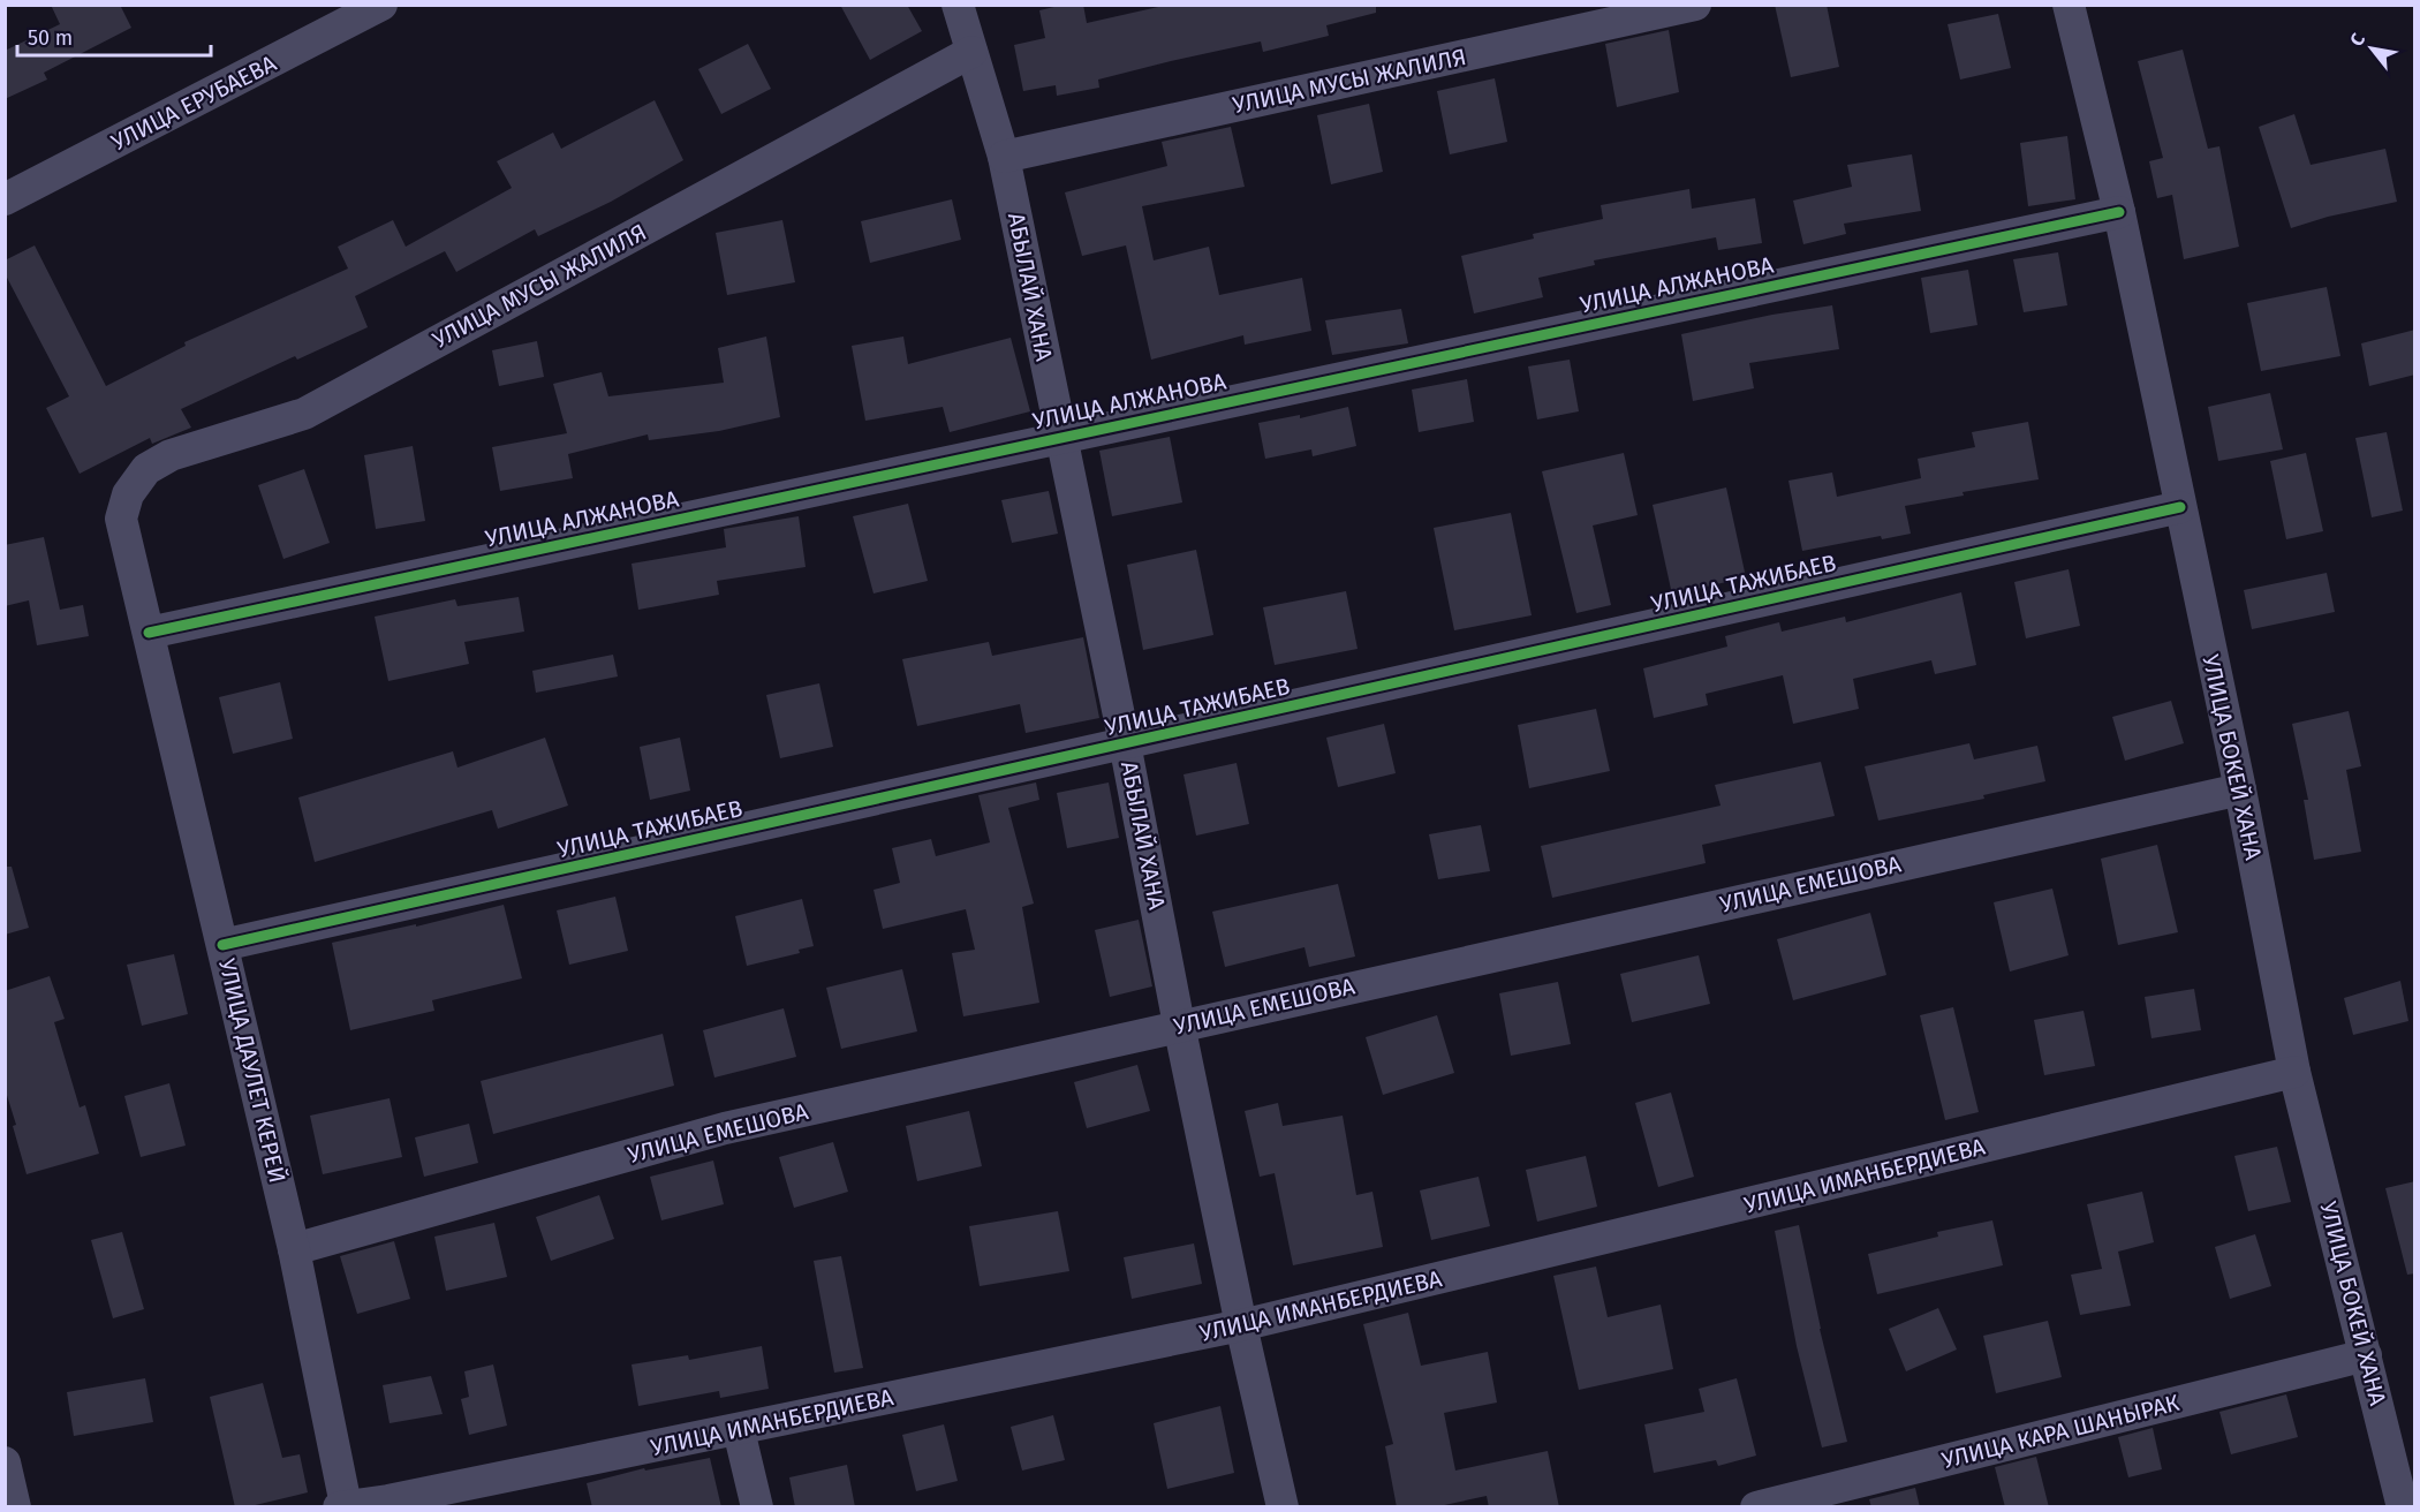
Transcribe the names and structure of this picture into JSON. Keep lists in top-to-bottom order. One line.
{"streets":{"street":["УЛИЦА МУСЫ ЖАЛИЛЯ","УЛИЦА ЕРУБАЕВА","УЛИЦА АЛЖАНОВА","АБЫЛАЙ ХАНА","УЛИЦА ТАЖИБАЕВ","УЛИЦА БОКЕЙ ХАНА","УЛИЦА ЕМЕШОВА","УЛИЦА ДАУЛЕТ КЕРЕЙ","УЛИЦА ИМАНБЕРДИЕВА","УЛИЦА КАРА ШАНЫРАК"]},"crossings":[["УЛИЦА МУСЫ ЖАЛИЛЯ","АБЫЛАЙ ХАНА"],["УЛИЦА МУСЫ ЖАЛИЛЯ","УЛИЦА ДАУЛЕТ КЕРЕЙ"],["УЛИЦА АЛЖАНОВА","АБЫЛАЙ ХАНА"],["УЛИЦА АЛЖАНОВА","УЛИЦА БОКЕЙ ХАНА"],["УЛИЦА АЛЖАНОВА","УЛИЦА ДАУЛЕТ КЕРЕЙ"],["АБЫЛАЙ ХАНА","УЛИЦА ТАЖИБАЕВ"],["АБЫЛАЙ ХАНА","УЛИЦА ЕМЕШОВА"],["АБЫЛАЙ ХАНА","УЛИЦА ИМАНБЕРДИЕВА"],["УЛИЦА ТАЖИБАЕВ","УЛИЦА БОКЕЙ ХАНА"],["УЛИЦА ТАЖИБАЕВ","УЛИЦА ДАУЛЕТ КЕРЕЙ"],["УЛИЦА БОКЕЙ ХАНА","УЛИЦА ЕМЕШОВА"],["УЛИЦА БОКЕЙ ХАНА","УЛИЦА ИМАНБЕРДИЕВА"],["УЛИЦА БОКЕЙ ХАНА","УЛИЦА КАРА ШАНЫРАК"],["УЛИЦА ЕМЕШОВА","УЛИЦА ДАУЛЕТ КЕРЕЙ"],["УЛИЦА ДАУЛЕТ КЕРЕЙ","УЛИЦА ИМАНБЕРДИЕВА"]],"scale_bar":"50 m","north":"top left"}
